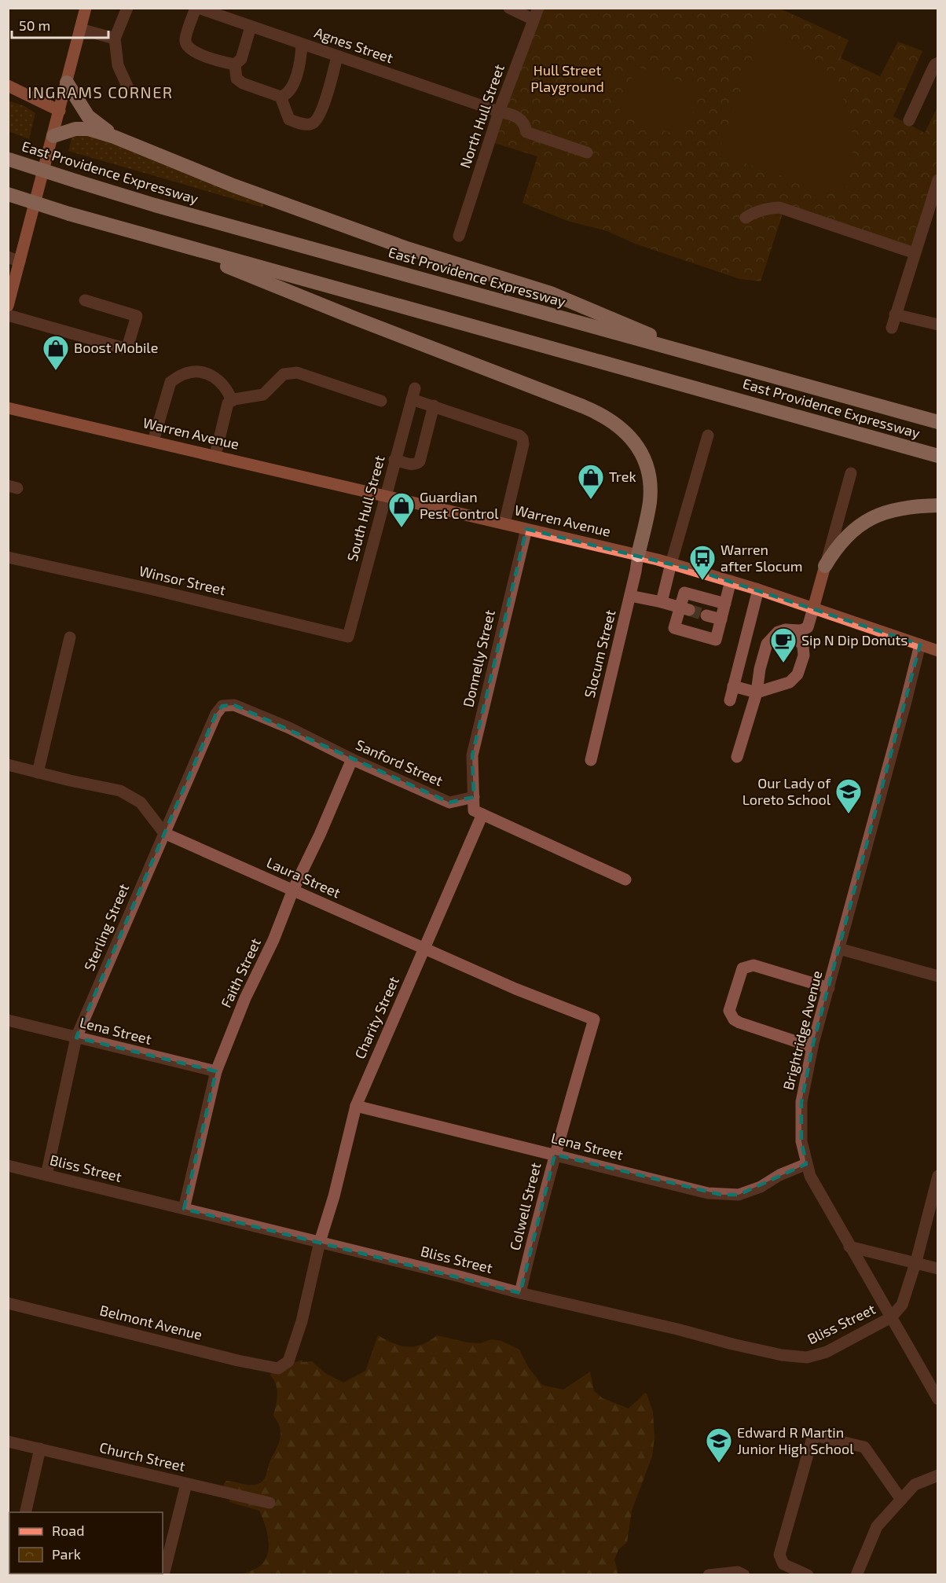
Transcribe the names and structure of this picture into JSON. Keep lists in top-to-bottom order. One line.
{"streets":{"highway":["East Providence Expressway"],"main road":["Warren Avenue"],"street":["Agnes Street","North Hull Street","South Hull Street","Winsor Street","Slocum Street","Donnelly Street","Sanford Street","Laura Street","Sterling Street","Faith Street","Charity Street","Brightridge Avenue","Lena Street","Bliss Street","Colwell Street","Belmont Avenue","Church Street"]},"crossings":[["Agnes Street","North Hull Street"],["Warren Avenue","South Hull Street"],["Warren Avenue","Slocum Street"],["Warren Avenue","Donnelly Street"],["Warren Avenue","Brightridge Avenue"],["South Hull Street","Winsor Street"],["Donnelly Street","Sanford Street"],["Sanford Street","Sterling Street"],["Sanford Street","Faith Street"],["Laura Street","Sterling Street"],["Laura Street","Faith Street"],["Laura Street","Charity Street"],["Laura Street","Colwell Street"],["Sterling Street","Lena Street"],["Sterling Street","Bliss Street"],["Faith Street","Lena Street"],["Faith Street","Bliss Street"],["Charity Street","Lena Street"],["Charity Street","Bliss Street"],["Charity Street","Belmont Avenue"],["Brightridge Avenue","Lena Street"],["Brightridge Avenue","Bliss Street"],["Lena Street","Colwell Street"],["Bliss Street","Colwell Street"]],"districts":["INGRAMS CORNER"],"parks":["Hull Street Playground"],"places":{"shop":["Boost Mobile","Trek","Guardian Pest Control"],"bus stop":["Warren after Slocum"],"cafe":["Sip N Dip Donuts"],"school or university":["Our Lady of Loreto School","Edward R Martin Junior High School"]},"legend":["Road","Park"],"scale_bar":"50 m"}
